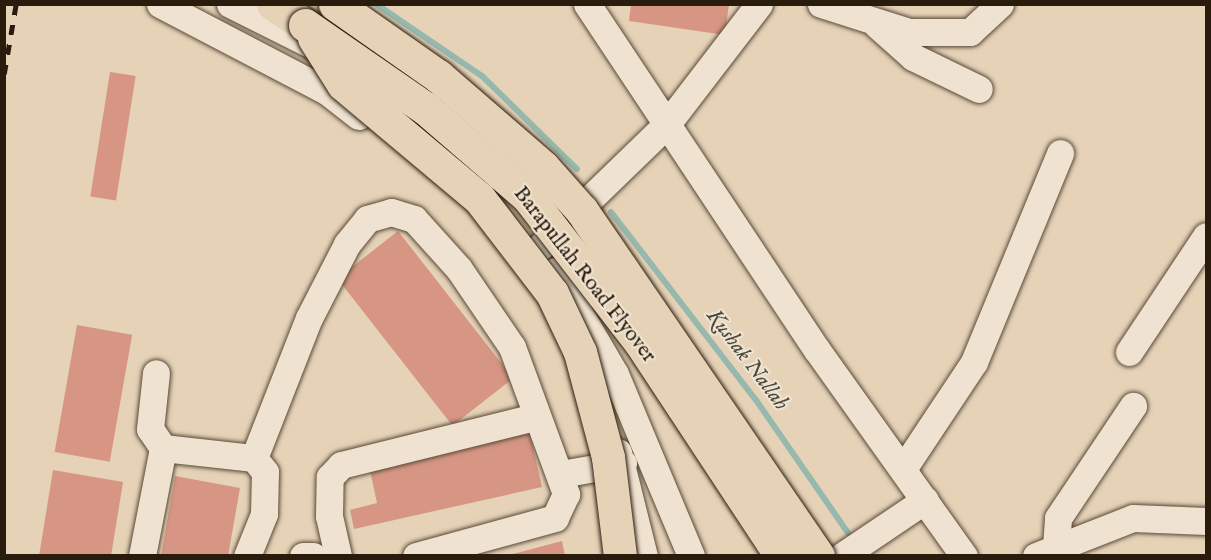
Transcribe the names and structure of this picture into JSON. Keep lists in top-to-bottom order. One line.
{"streets":{"highway":["Barapullah Road Flyover"]},"water":["Kushak Nallah"]}
